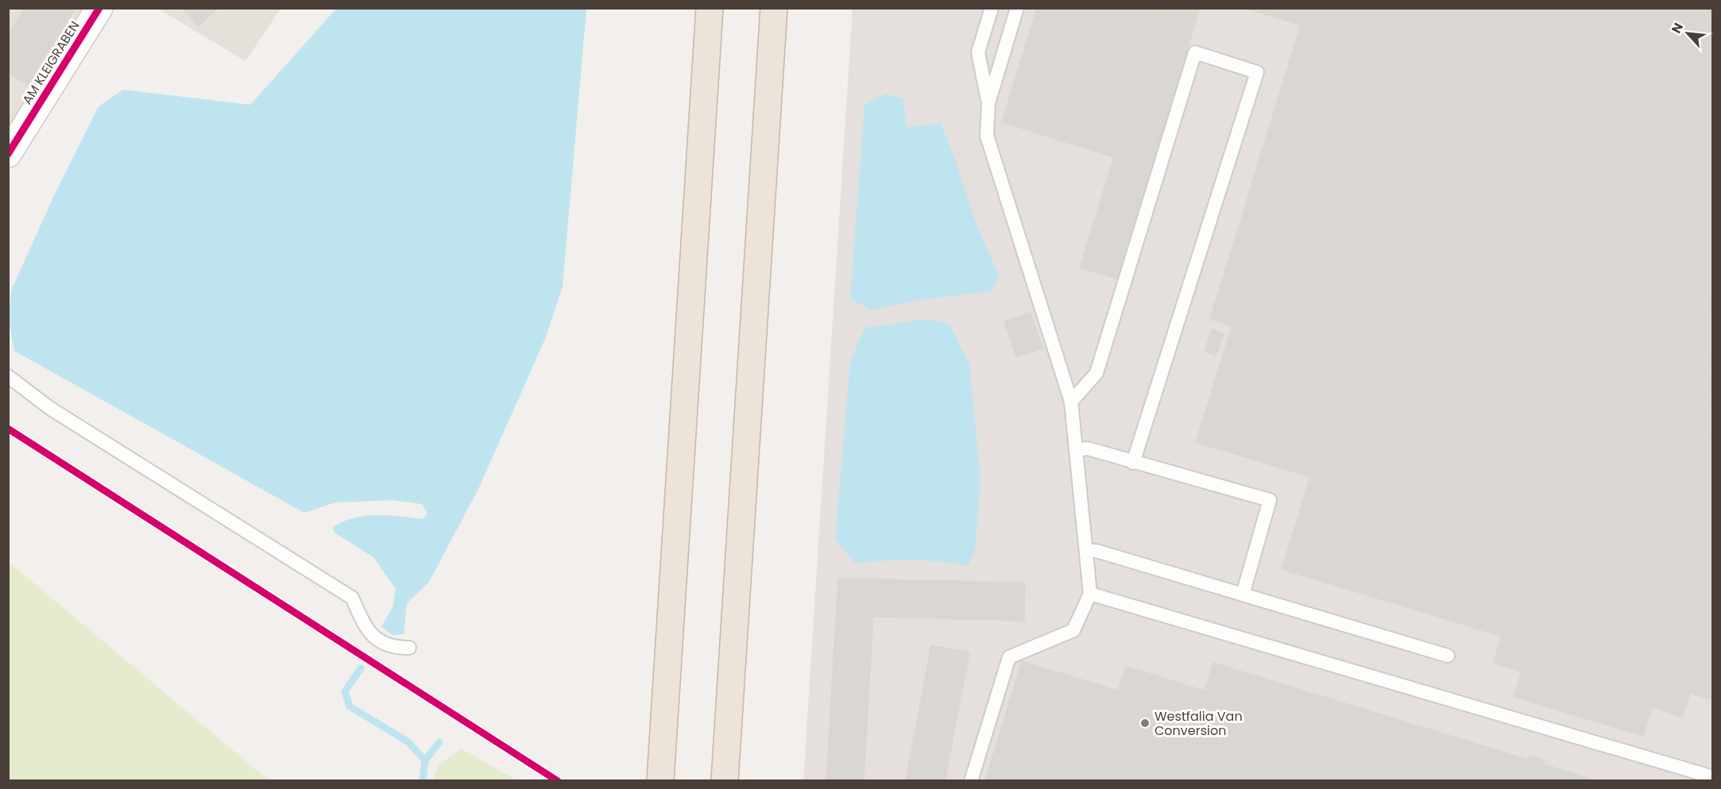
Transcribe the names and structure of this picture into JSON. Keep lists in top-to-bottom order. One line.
{"streets":{"street":["AM KLEIGRABEN"]},"places":["Westfalia Van Conversion"],"north":"top left"}
